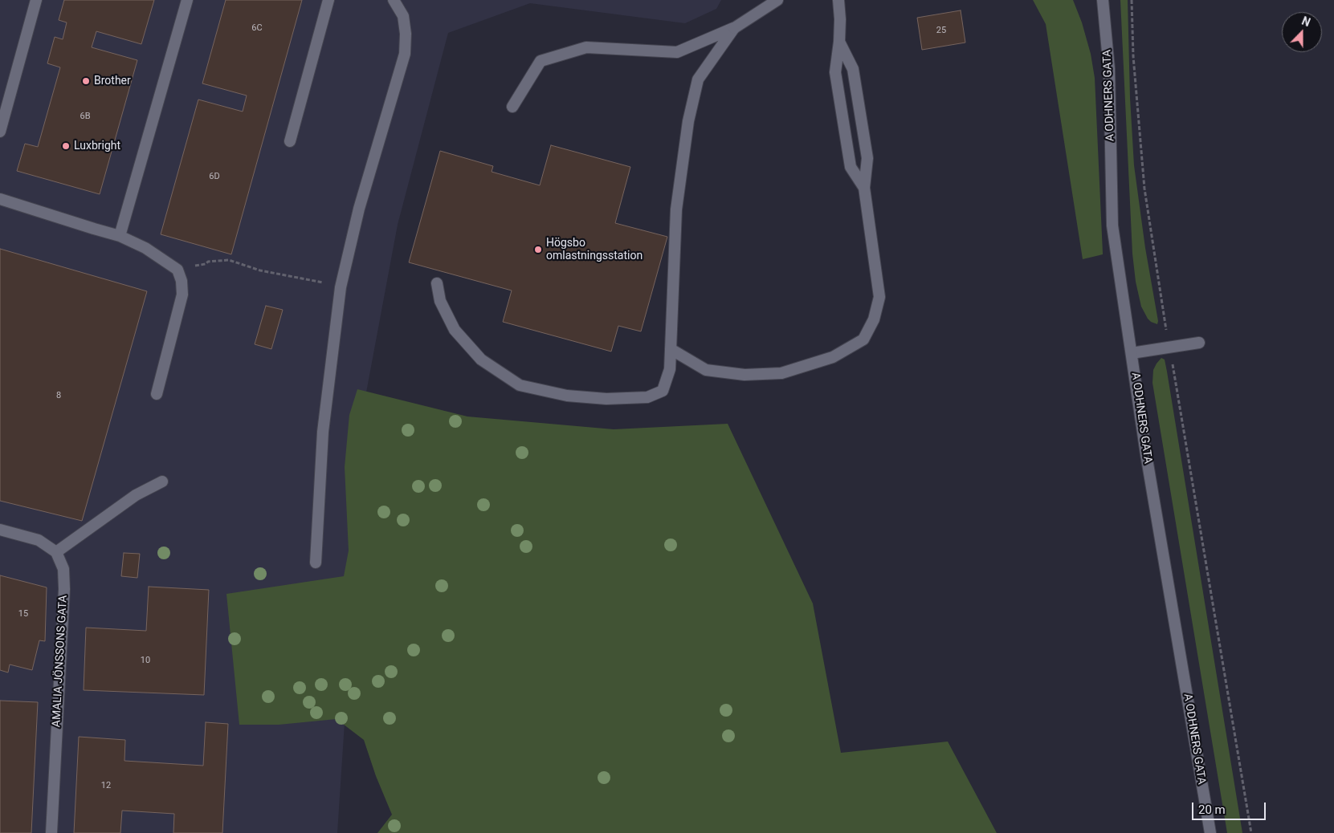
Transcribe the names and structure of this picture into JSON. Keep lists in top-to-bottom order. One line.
{"streets":{"street":["A ODHNERS GATA","AMALIA JÖNSSONS GATA"]},"places":["Brother","Luxbright","Högsbo omlastningsstation"],"house_numbers":["6C","25","6B","6D","8","15","10","12"],"scale_bar":"20 m","north":"top"}
